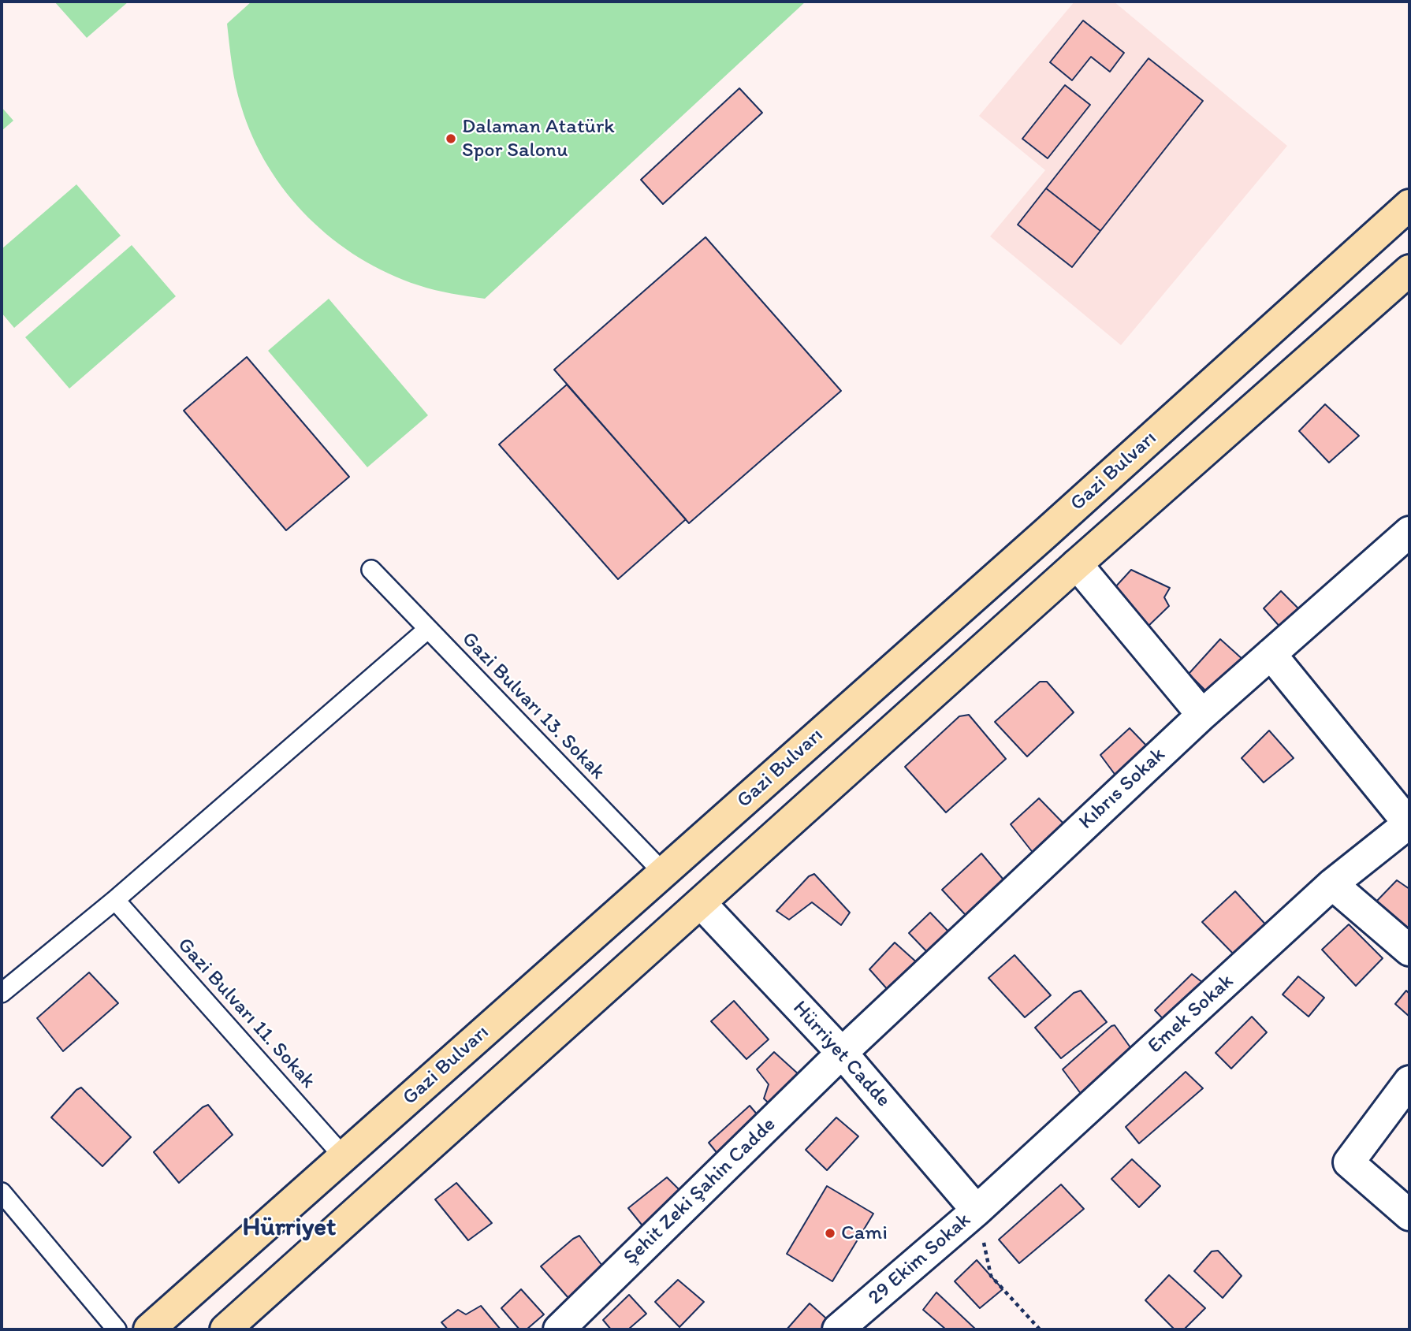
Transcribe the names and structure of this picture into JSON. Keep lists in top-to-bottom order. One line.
{"streets":{"main road":["Gazi Bulvarı"],"street":["Kıbrıs Sokak","Emek Sokak","Hürriyet Cadde","Şehit Zeki Şahin Cadde","29 Ekim Sokak"],"lane":["Gazi Bulvarı 13. Sokak","Gazi Bulvarı 11. Sokak"]},"crossings":[["Gazi Bulvarı","Gazi Bulvarı 13. Sokak"],["Gazi Bulvarı","Gazi Bulvarı 11. Sokak"],["Kıbrıs Sokak","Hürriyet Cadde"],["Kıbrıs Sokak","Şehit Zeki Şahin Cadde"],["Emek Sokak","Hürriyet Cadde"],["Emek Sokak","29 Ekim Sokak"],["Hürriyet Cadde","Şehit Zeki Şahin Cadde"],["Hürriyet Cadde","29 Ekim Sokak"]],"districts":["Hürriyet"],"places":["Dalaman Atatürk Spor Salonu","Cami"]}
